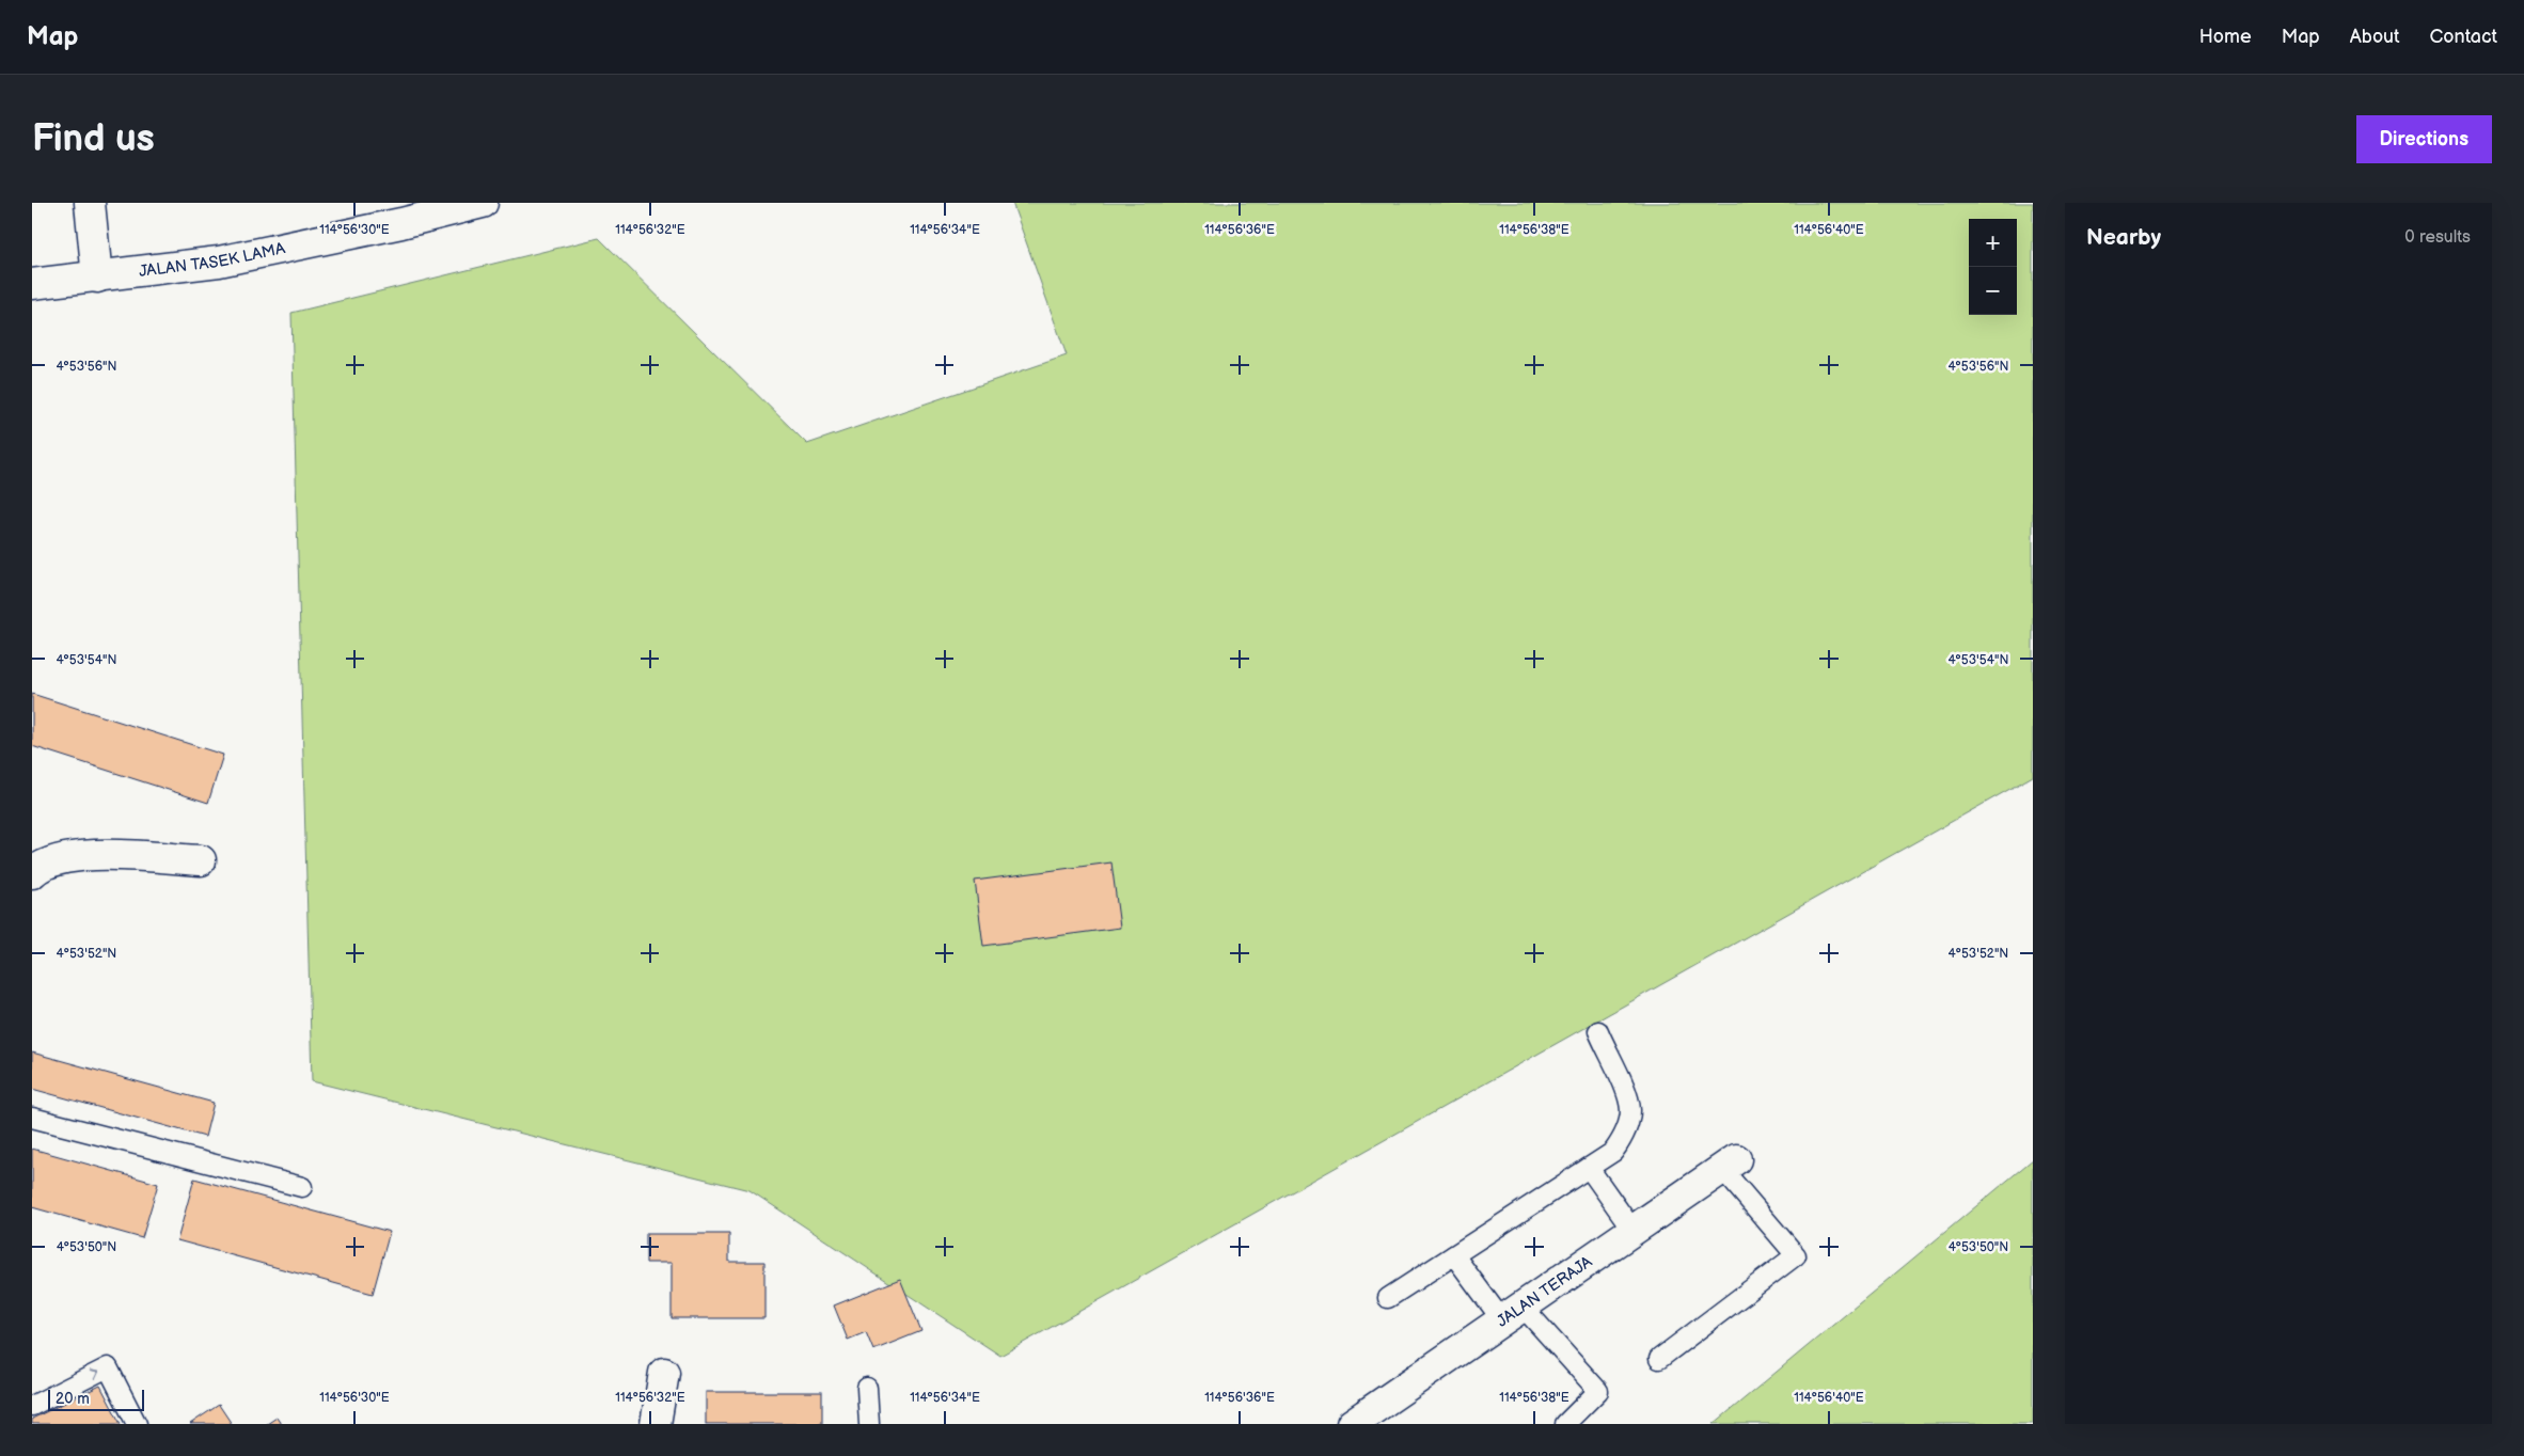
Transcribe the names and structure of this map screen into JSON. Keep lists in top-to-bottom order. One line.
{"streets":{"street":["JALAN TASEK LAMA","JALAN TERAJA"]},"scale_bar":"20 m","page":{"header":"Map","nav":["Home","Map","About","Contact"],"buttons":"Directions","title":"Find us","heading":["Nearby","0 results"],"map_buttons":["+","−"],"scale":"20 m"},"coordinates":["114°56'30\"E","114°56'32\"E","114°56'34\"E","114°56'36\"E","114°56'38\"E","114°56'40\"E","4°53'56\"N","4°53'54\"N","4°53'52\"N","4°53'50\"N"]}
